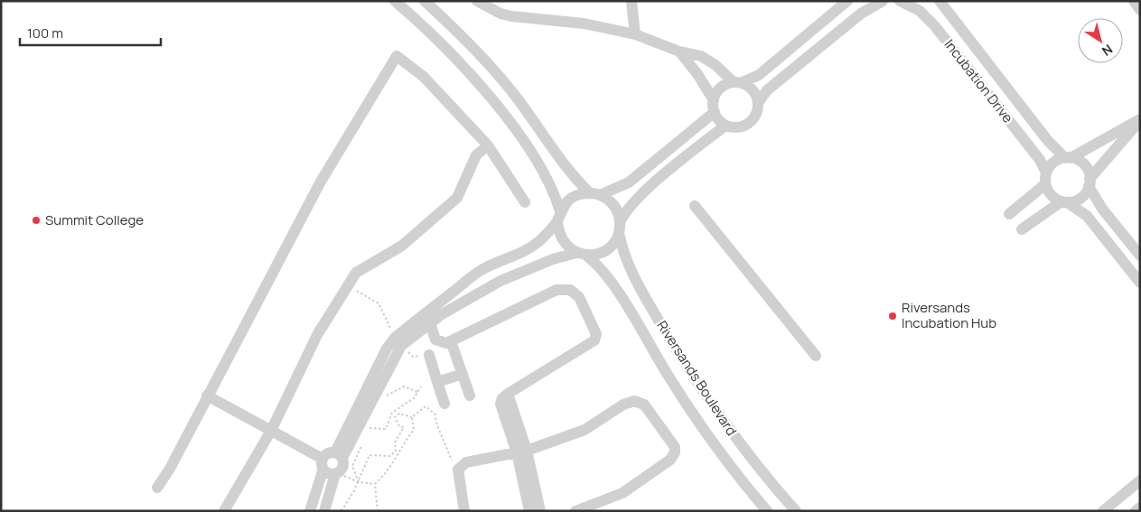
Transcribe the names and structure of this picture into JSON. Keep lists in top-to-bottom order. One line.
{"streets":{"street":["Incubation Drive","Riversands Boulevard"]},"places":["Summit College","Riversands Incubation Hub"],"scale_bar":"100 m","north":"bottom right"}
